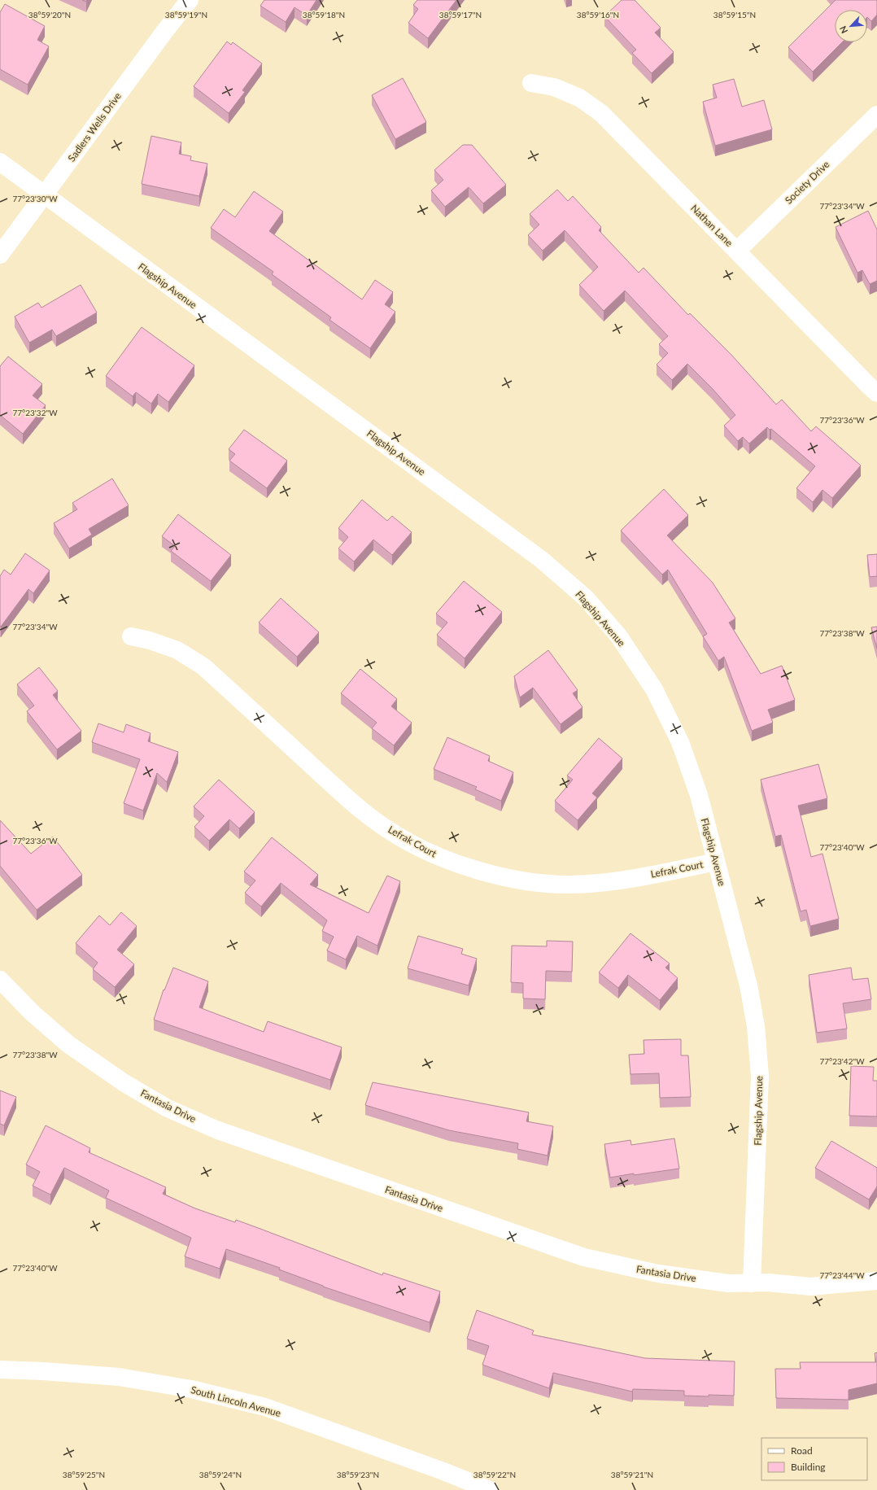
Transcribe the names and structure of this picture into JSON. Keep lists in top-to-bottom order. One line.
{"streets":{"street":["Sadlers Wells Drive","Society Drive","Nathan Lane","Flagship Avenue","Lefrak Court","Fantasia Drive","South Lincoln Avenue"]},"crossings":[["Sadlers Wells Drive","Flagship Avenue"],["Society Drive","Nathan Lane"],["Flagship Avenue","Lefrak Court"],["Flagship Avenue","Fantasia Drive"]],"legend":["Road","Building"],"north":"bottom left","coordinates":["38°59'20\"N","38°59'19\"N","38°59'18\"N","38°59'16\"N","38°59'15\"N","38°59'17\"N","77°23'30\"W","77°23'34\"W","77°23'32\"W","77°23'36\"W","77°23'38\"W","77°23'40\"W","77°23'42\"W","77°23'44\"W","38°59'25\"N","38°59'24\"N","38°59'23\"N","38°59'22\"N","38°59'21\"N"]}
